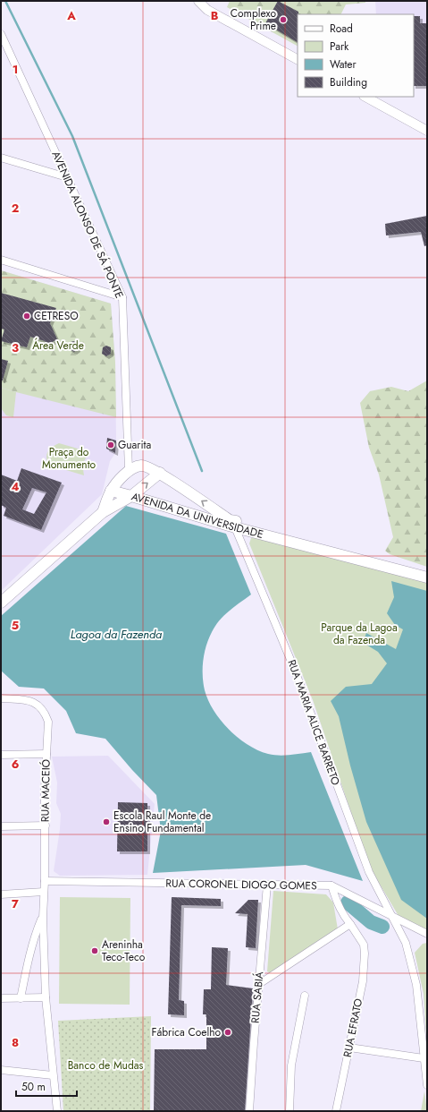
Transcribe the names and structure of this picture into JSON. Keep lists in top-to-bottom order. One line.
{"streets":{"main road":["AVENIDA DA UNIVERSIDADE"],"street":["AVENIDA ALONSO DE SÁ PONTE","RUA MARIA ALICE BARRETO","RUA MACEIÓ","RUA CORONEL DIOGO GOMES","RUA SABIÁ","RUA EFRATO"]},"crossings":[["AVENIDA ALONSO DE SÁ PONTE","AVENIDA DA UNIVERSIDADE"],["AVENIDA DA UNIVERSIDADE","RUA MARIA ALICE BARRETO"],["RUA MARIA ALICE BARRETO","RUA CORONEL DIOGO GOMES"],["RUA MACEIÓ","RUA CORONEL DIOGO GOMES"],["RUA CORONEL DIOGO GOMES","RUA SABIÁ"]],"water":["Lagoa da Fazenda"],"parks":["Área Verde","Praça do Monumento","Parque da Lagoa da Fazenda","Banco de Mudas"],"places":["Complexo Prime","CETRESO","Guarita","Escola Raul Monte de Ensino Fundamental","Areninha Teco-Teco","Fábrica Coelho"],"legend":["Road","Park","Water","Building"],"scale_bar":"50 m","grid":{"columns":["A","B"],"rows":["1","2","3","4","5","6","7","8"]}}
